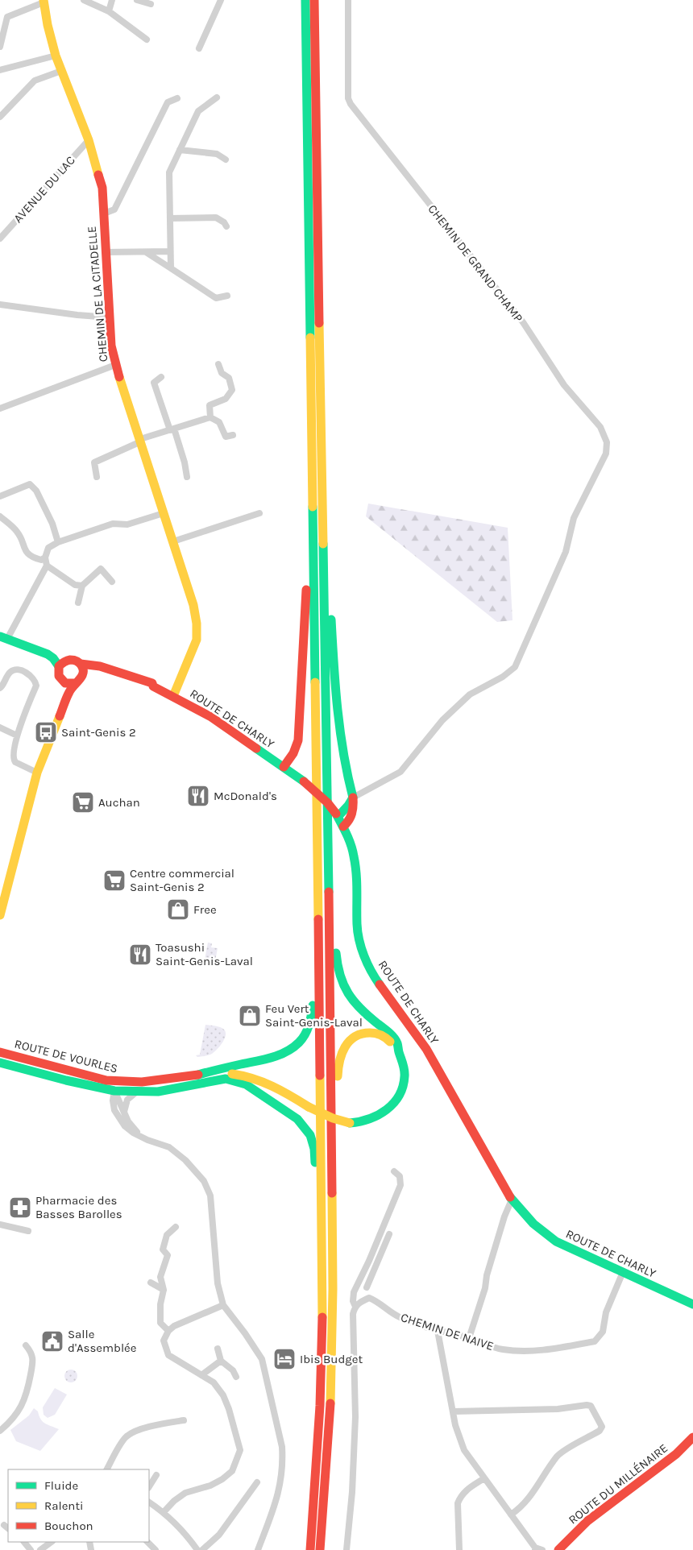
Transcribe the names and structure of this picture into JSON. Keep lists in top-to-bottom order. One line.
{"streets":{"main road":["CHEMIN DE LA CITADELLE","ROUTE DE CHARLY","ROUTE DE VOURLES","ROUTE DU MILLÉNAIRE"],"street":["AVENUE DU LAC","CHEMIN DE GRAND CHAMP","CHEMIN DE NAIVE"]},"crossings":[["AVENUE DU LAC","CHEMIN DE LA CITADELLE"],["CHEMIN DE LA CITADELLE","ROUTE DE CHARLY"],["ROUTE DE CHARLY","CHEMIN DE NAIVE"]],"places":{"bus stop":["Saint-Genis 2"],"restaurant":["McDonald's","Toasushi Saint-Genis-Laval"],"supermarket":["Auchan","Centre commercial Saint-Genis 2"],"shop":["Free","Feu Vert Saint-Genis-Laval"],"pharmacy":["Pharmacie des Basses Barolles"],"public building":["Salle d'Assemblée"],"hotel":["Ibis Budget"]},"legend":["Fluide","Ralenti","Bouchon"]}
